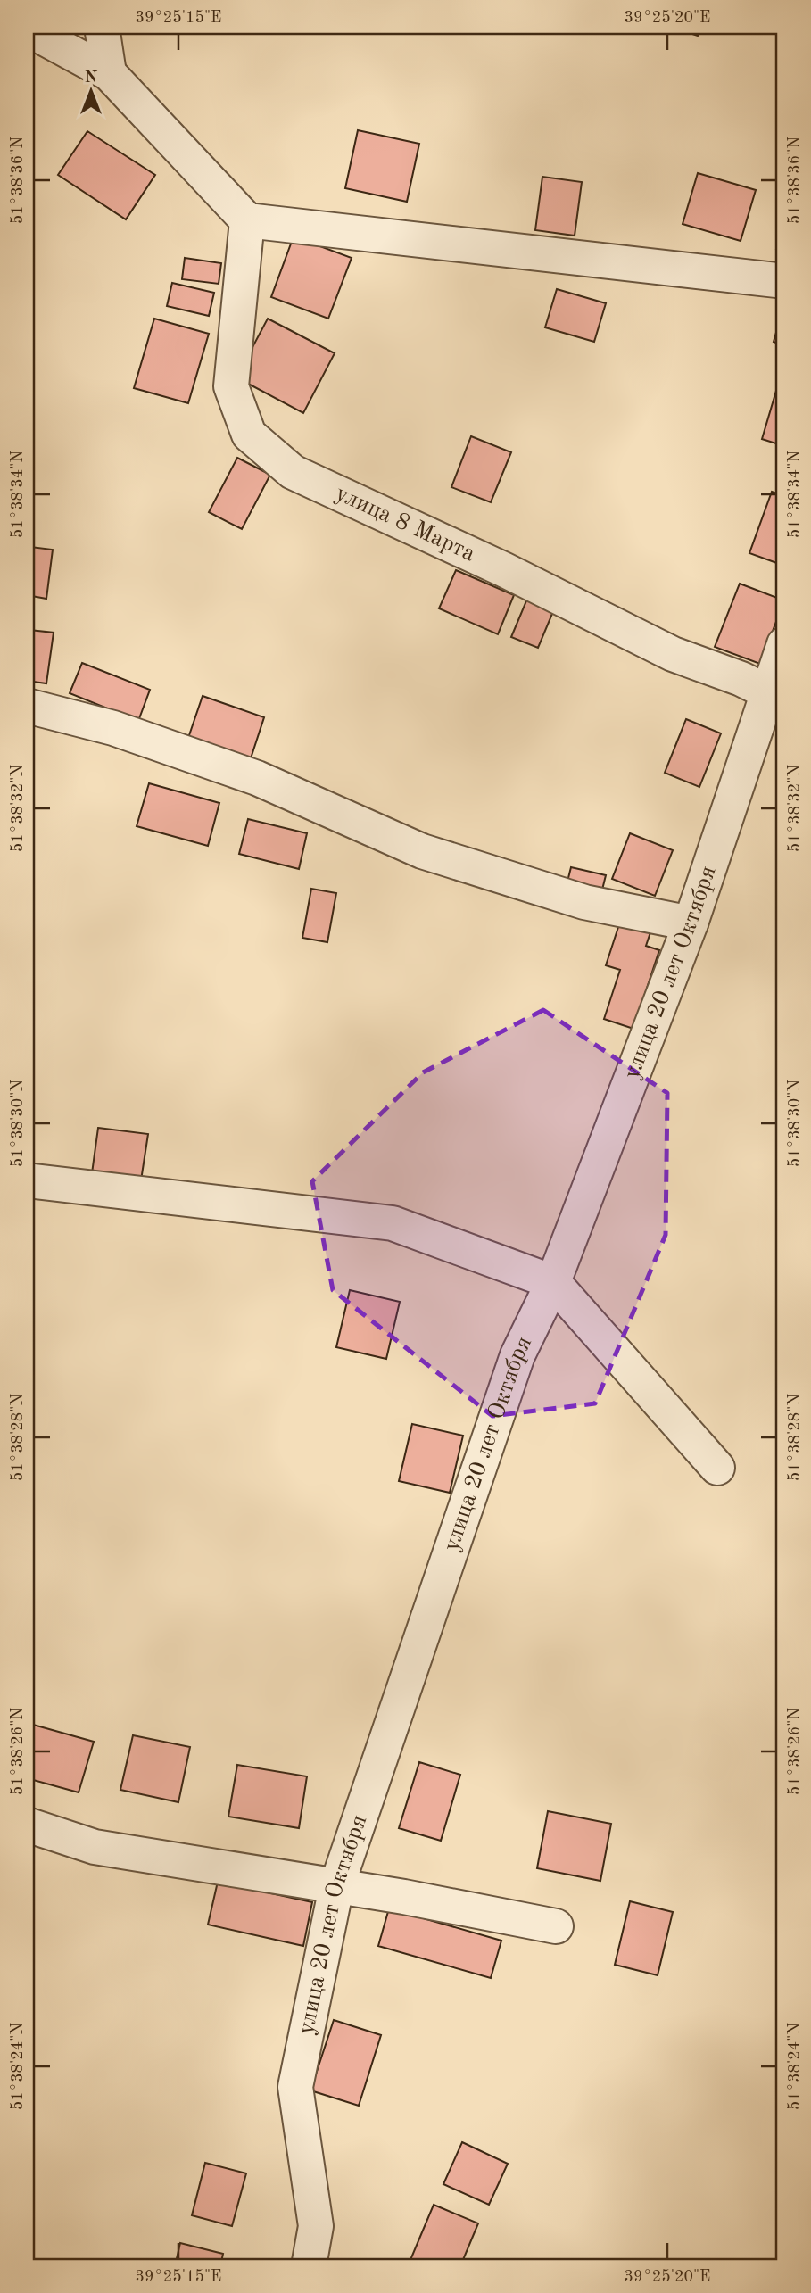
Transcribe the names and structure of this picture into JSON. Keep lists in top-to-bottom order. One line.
{"streets":{"street":["улица 8 Марта","улица 20 лет Октября"]},"crossings":[["улица 8 Марта","улица 20 лет Октября"]],"north":"top","coordinates":["39°25'15\"E","39°25'20\"E","51°38'36\"N","51°38'34\"N","51°38'32\"N","51°38'30\"N","51°38'28\"N","51°38'26\"N","51°38'24\"N"]}
